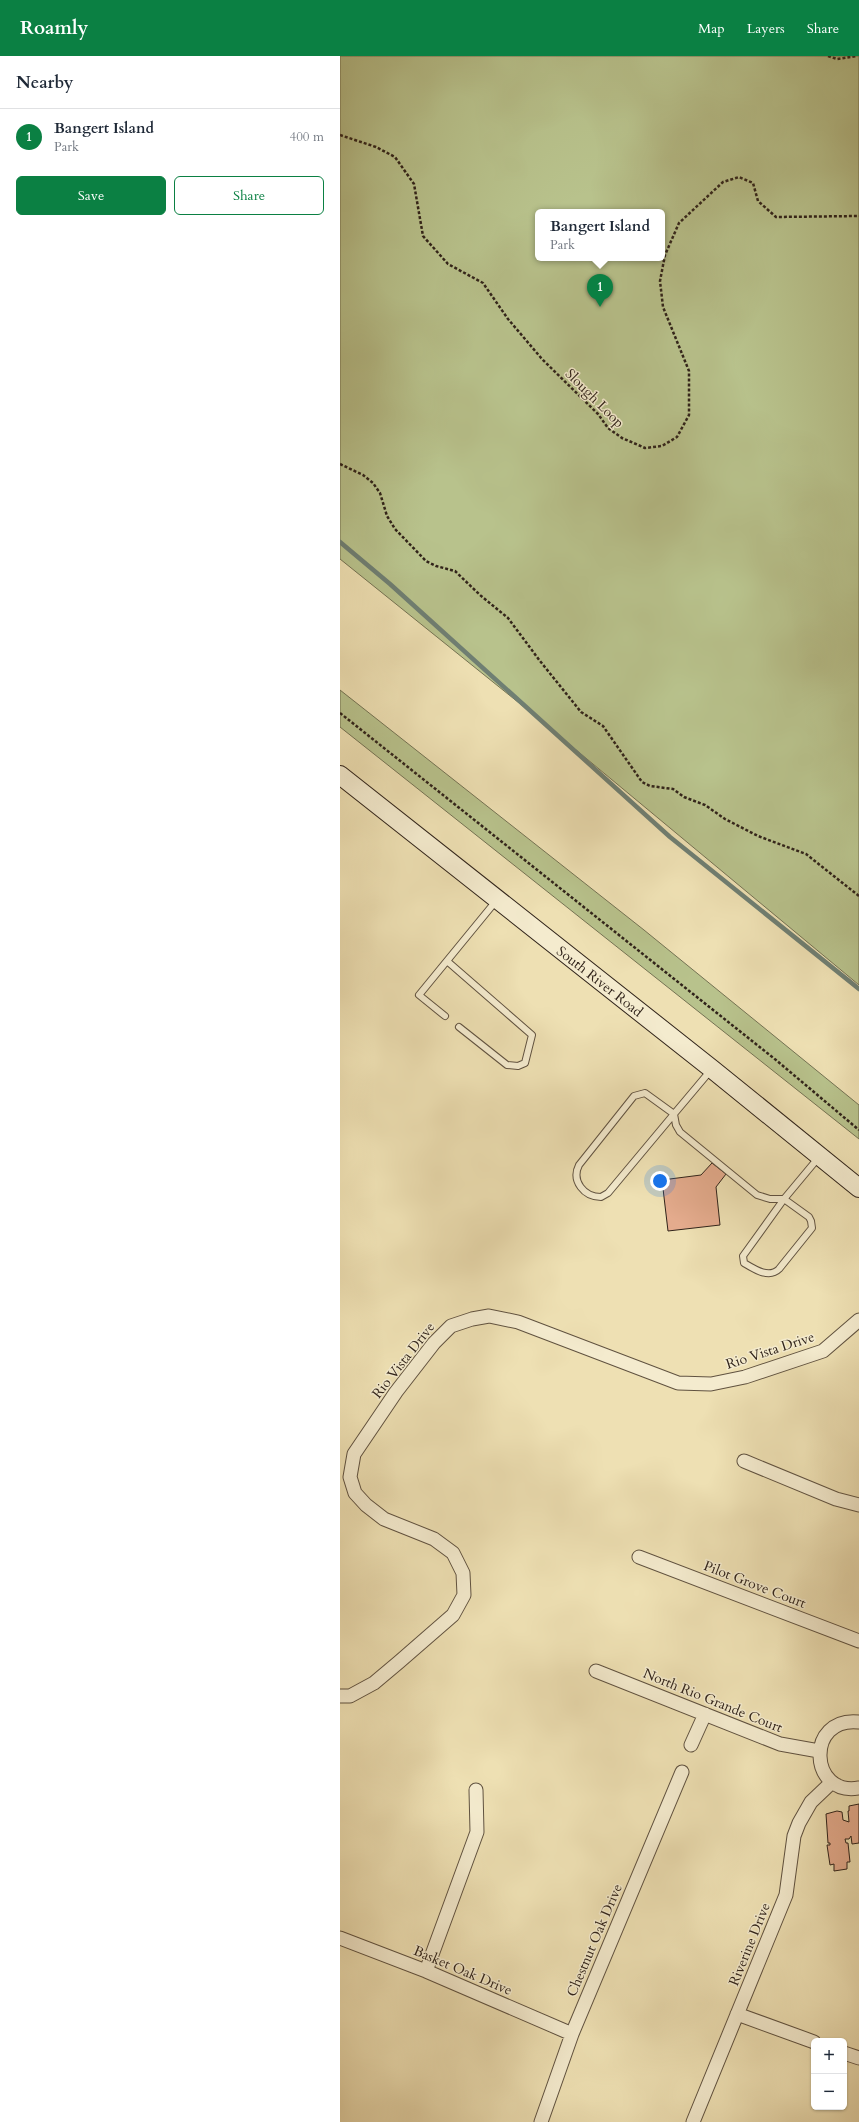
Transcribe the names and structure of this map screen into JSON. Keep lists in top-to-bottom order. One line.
{"streets":{"main road":["South River Road"],"street":["Rio Vista Drive","Pilot Grove Court","North Rio Grande Court","Chestnut Oak Drive","Riverine Drive","Basket Oak Drive"],"path":["Slough Loop"]},"crossings":[["Chestnut Oak Drive","Basket Oak Drive"]],"page":{"header":"Roamly","nav":["Map","Layers","Share"],"heading":"Nearby","list":[{"mark":"1","name":"Bangert Island","note":"Park","value":"400 m"}],"buttons":["Save","Share"],"popup":["Bangert Island","Park"],"pins":"1","map_buttons":["+","−"]}}
